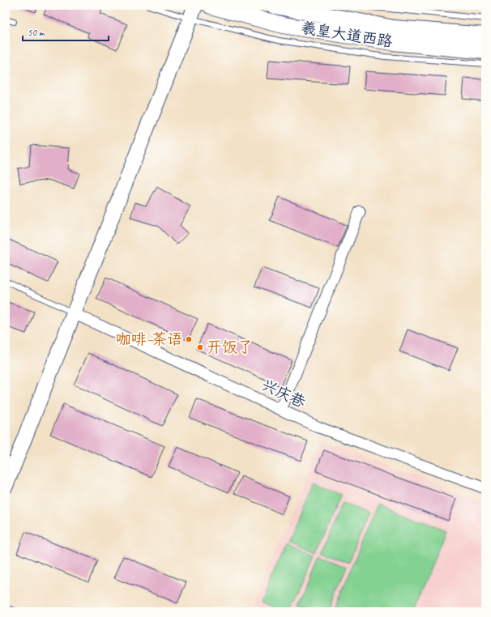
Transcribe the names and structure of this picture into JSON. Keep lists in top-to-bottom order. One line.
{"streets":{"main road":["羲皇大道西路"],"street":["兴庆巷"]},"places":["咖啡-茶语","开饭了"],"scale_bar":"50 m"}
